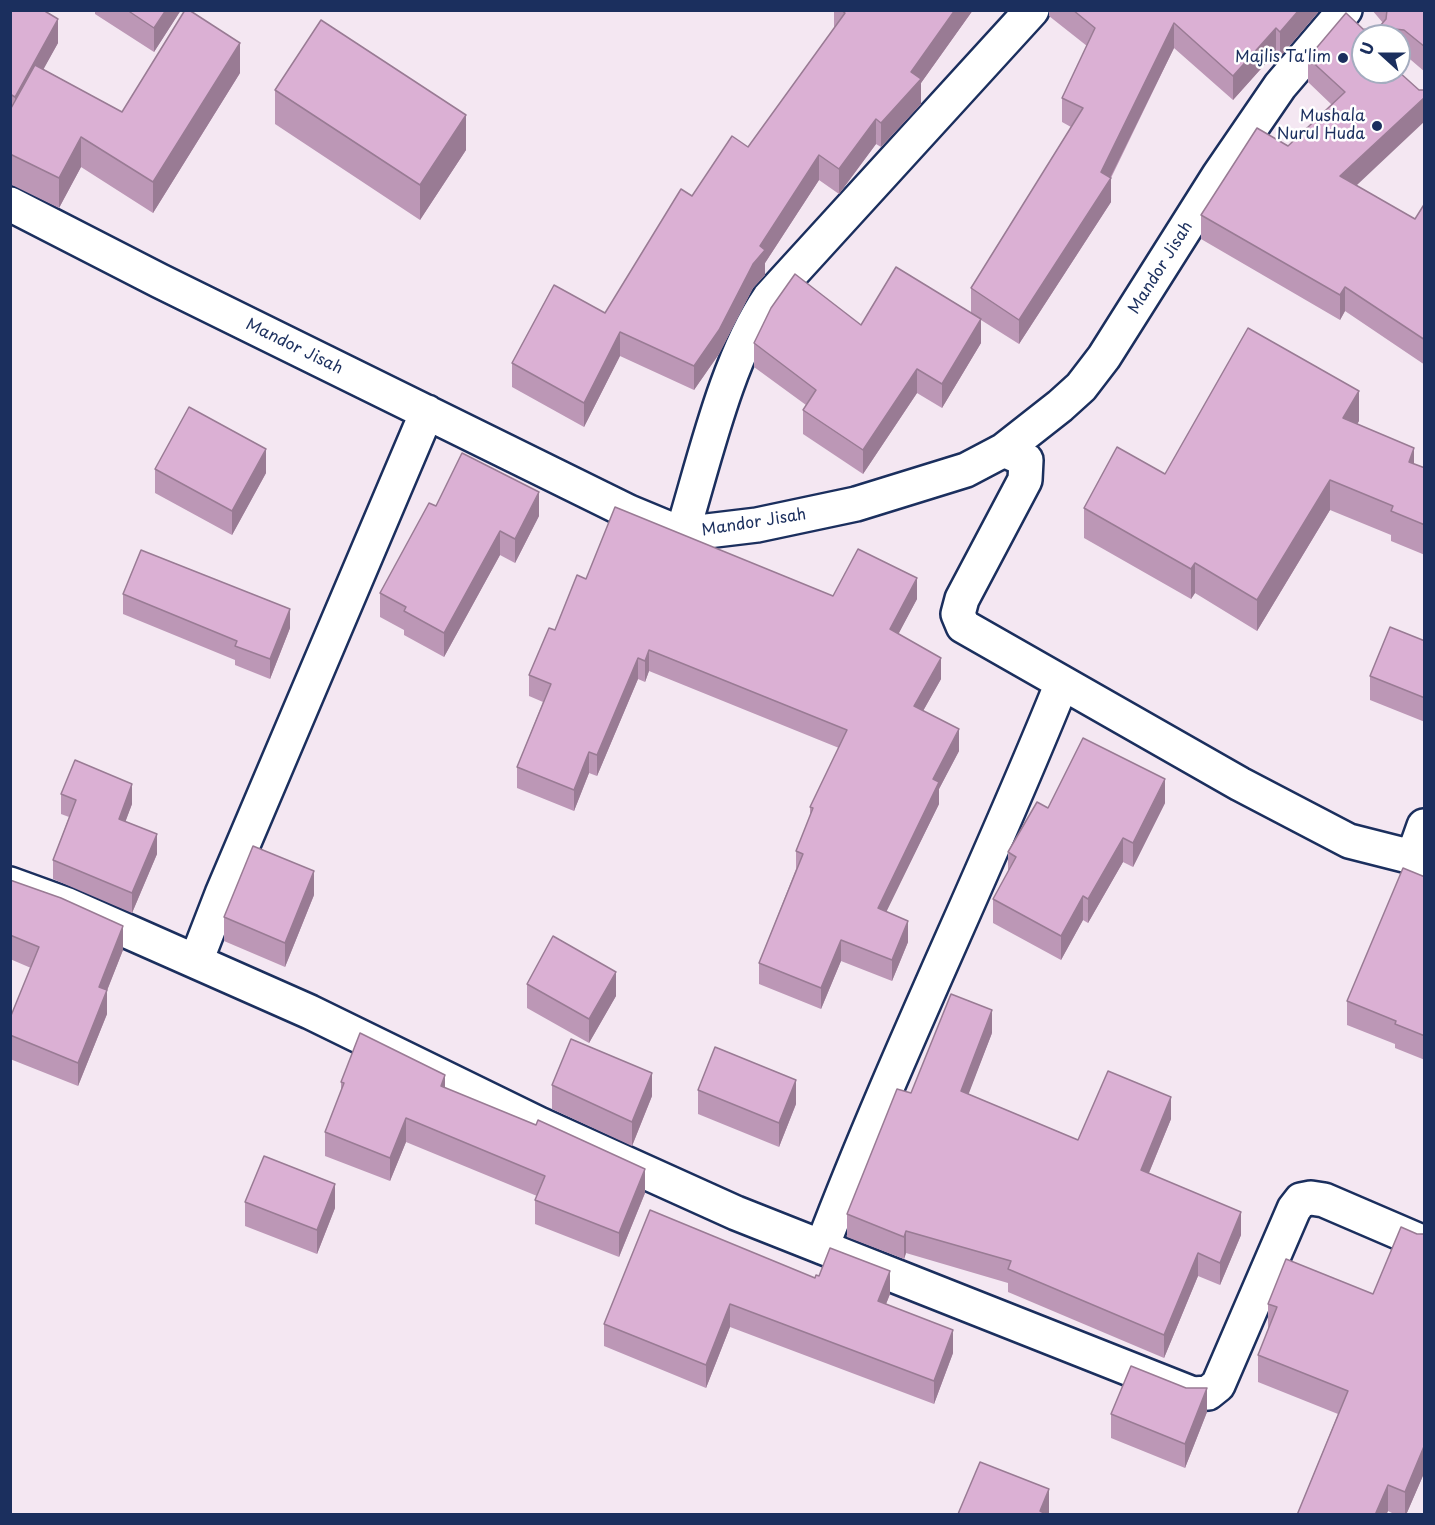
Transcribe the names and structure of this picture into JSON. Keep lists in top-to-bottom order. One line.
{"streets":{"street":["Mandor Jisah"]},"places":["Majlis Ta'lim","Mushala Nurul Huda"],"north":"left"}
